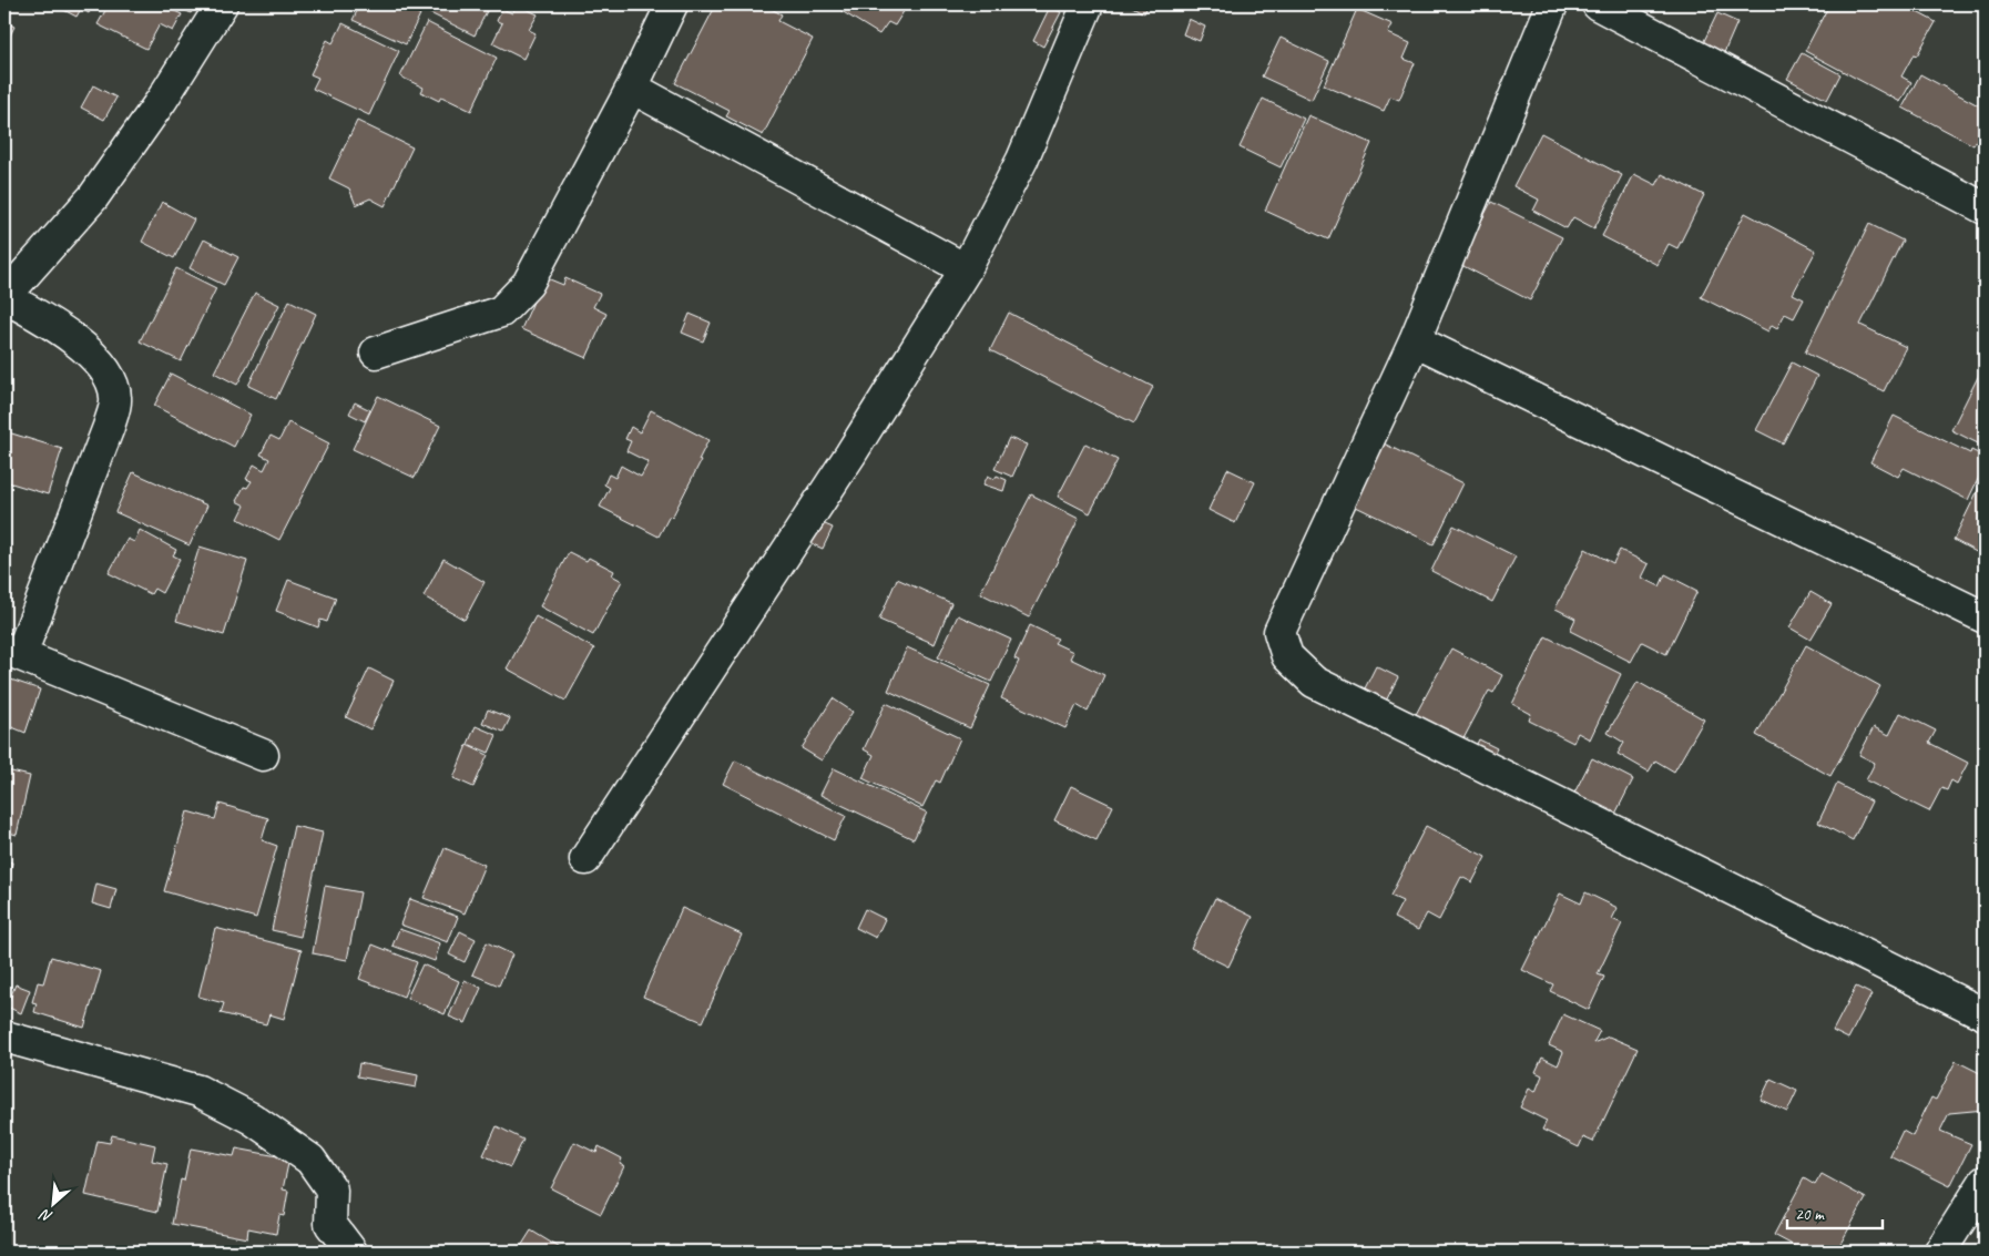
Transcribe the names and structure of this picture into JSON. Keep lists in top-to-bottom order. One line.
{"scale_bar":"20 m","north":"bottom left"}
